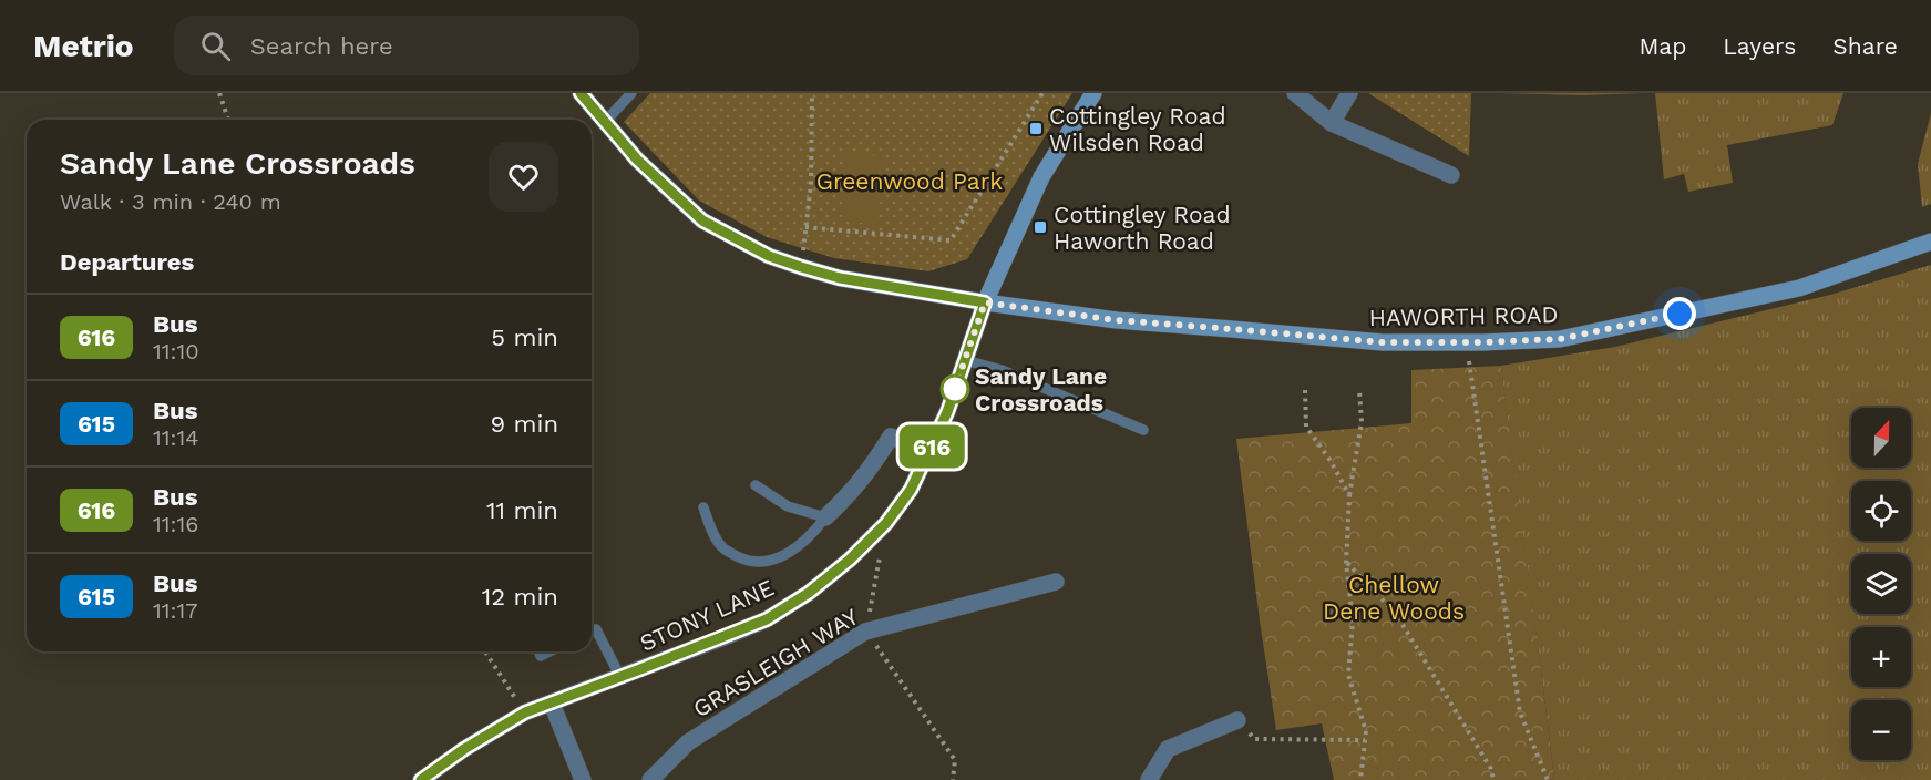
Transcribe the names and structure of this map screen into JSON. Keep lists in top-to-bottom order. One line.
{"streets":{"main road":["HAWORTH ROAD"],"street":["STONY LANE","GRASLEIGH WAY"]},"crossings":[["HAWORTH ROAD","STONY LANE"]],"parks":["Greenwood Park","Chellow Dene Woods"],"places":{"transit":["Cottingley Road Wilsden Road","Cottingley Road Haworth Road"],"other":["Sandy Lane Crossroads"]},"lines":["bus line 616"],"north":"top","page":{"header":"Metrio","search":"Search here","nav":["Map","Layers","Share"],"on_map":"616","heading":[["Sandy Lane Crossroads","Walk · 3 min · 240 m"],"Departures"],"list":[{"mark":"616","name":"Bus","note":"11:10","value":"5 min"},{"mark":"615","name":"Bus","note":"11:14","value":"9 min"},{"mark":"616","name":"Bus","note":"11:16","value":"11 min"},{"mark":"615","name":"Bus","note":"11:17","value":"12 min"}],"map_buttons":["+","−"]}}
